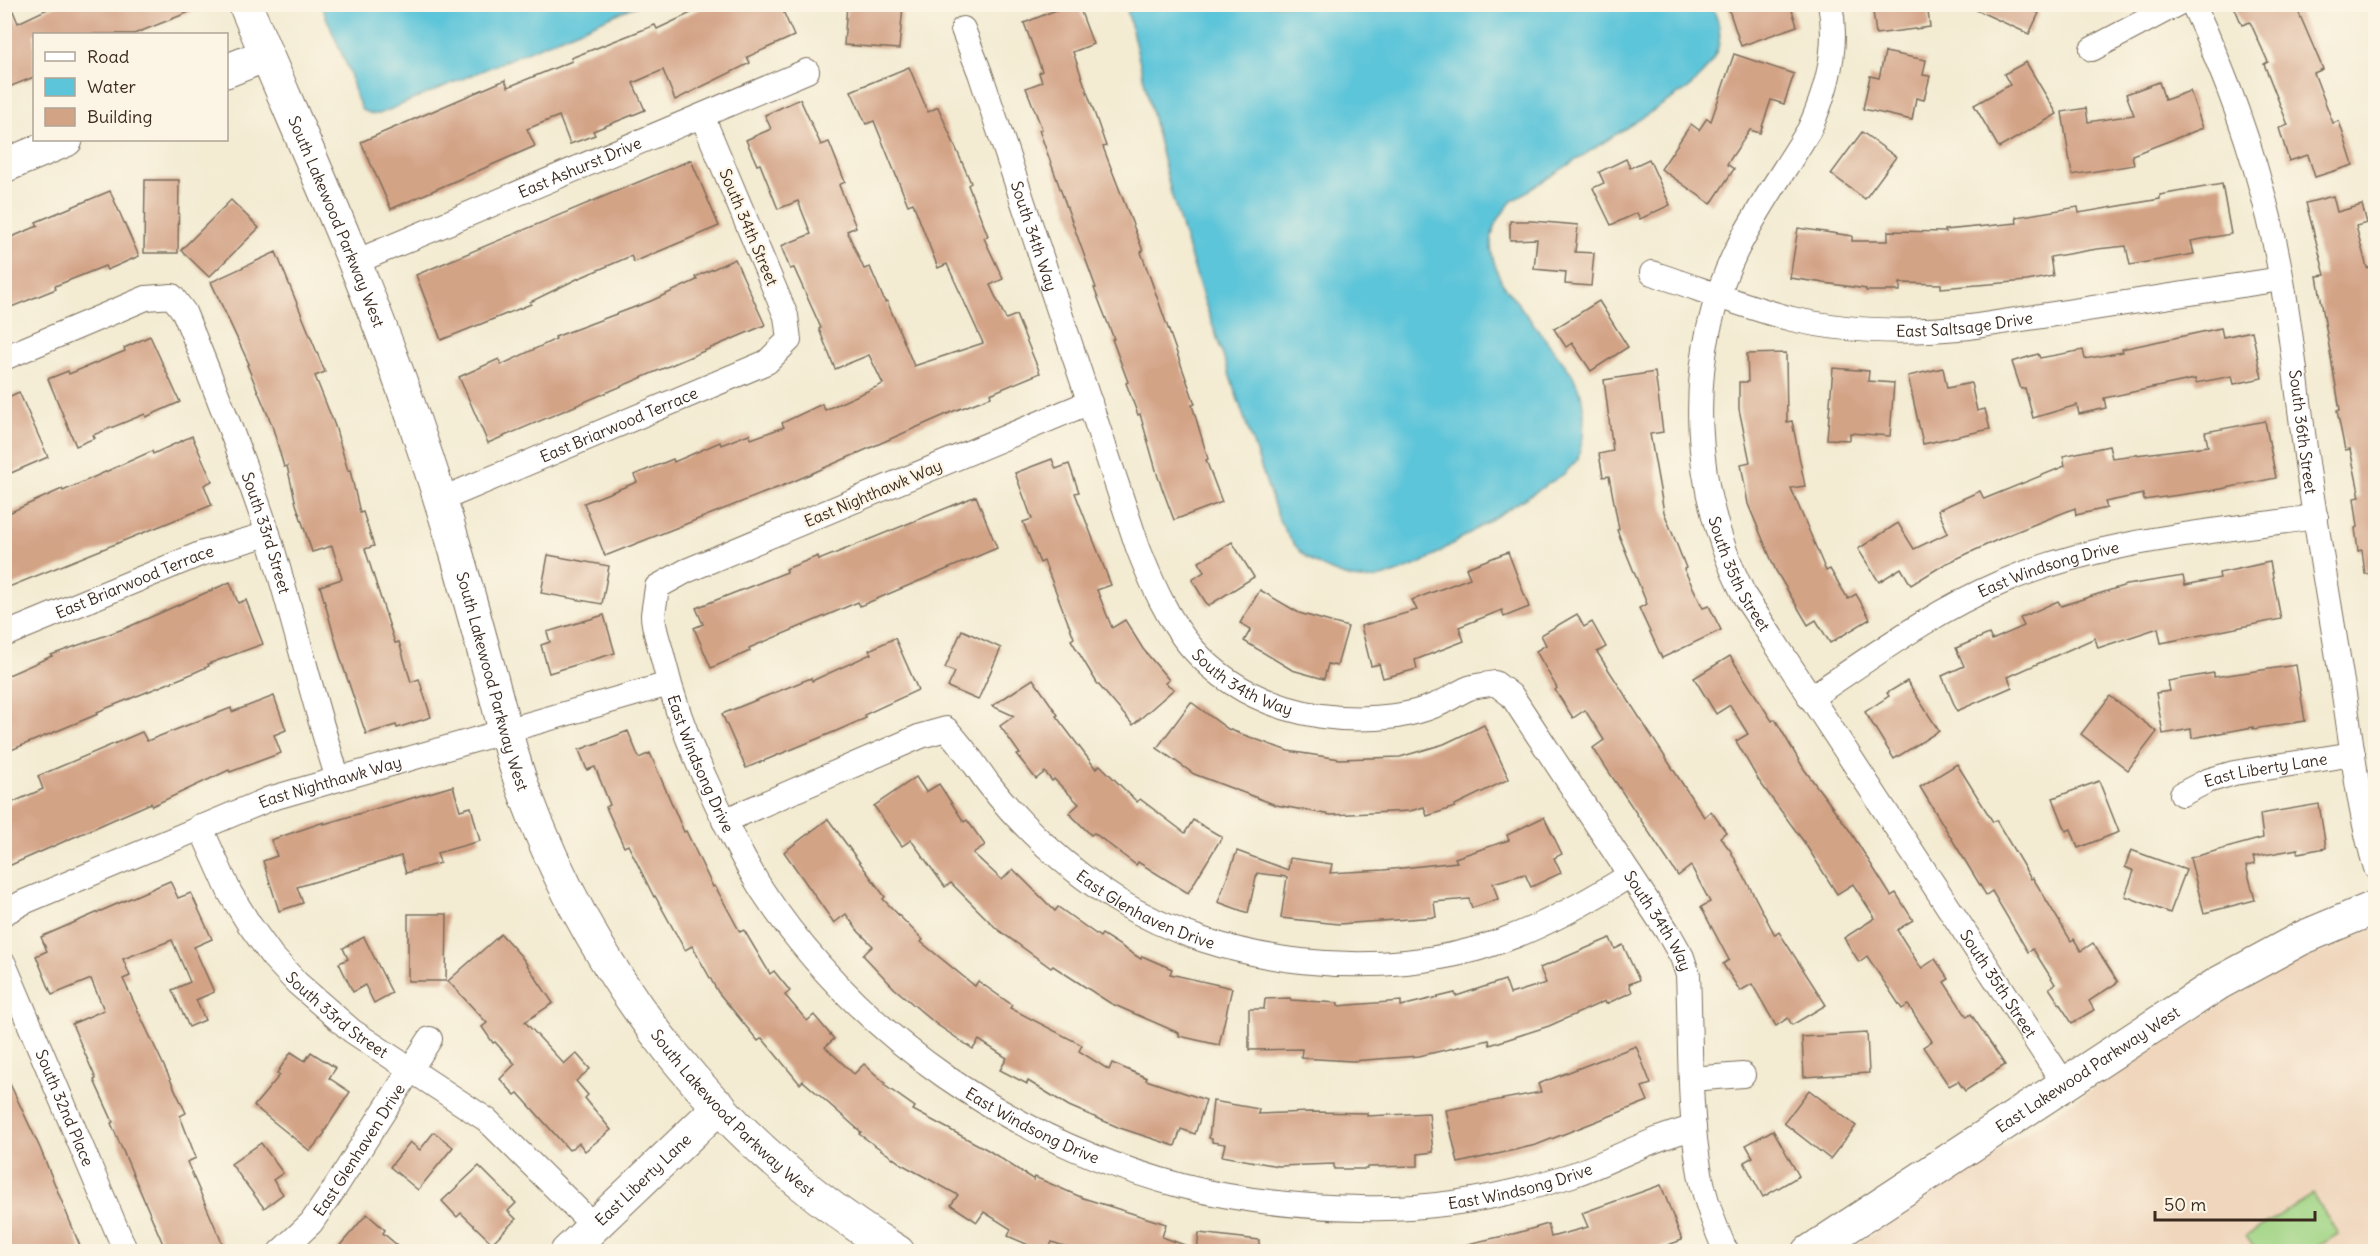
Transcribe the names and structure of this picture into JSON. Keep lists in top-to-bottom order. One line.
{"streets":{"street":["East Ashurst Drive","South Lakewood Parkway West","South 34th Street","South 34th Way","East Saltsage Drive","East Briarwood Terrace","South 36th Street","East Nighthawk Way","South 33rd Street","East Windsong Drive","South 35th Street","East Liberty Lane","East Glenhaven Drive","East Lakewood Parkway West","South 32nd Place"]},"crossings":[["East Ashurst Drive","South Lakewood Parkway West"],["East Ashurst Drive","South 34th Street"],["South Lakewood Parkway West","East Briarwood Terrace"],["South Lakewood Parkway West","East Nighthawk Way"],["South Lakewood Parkway West","East Liberty Lane"],["South 34th Street","East Briarwood Terrace"],["South 34th Way","East Nighthawk Way"],["South 34th Way","East Windsong Drive"],["South 34th Way","East Glenhaven Drive"],["East Saltsage Drive","South 36th Street"],["East Saltsage Drive","South 35th Street"],["East Briarwood Terrace","South 33rd Street"],["South 36th Street","East Windsong Drive"],["South 36th Street","East Liberty Lane"],["East Nighthawk Way","South 33rd Street"],["East Nighthawk Way","East Windsong Drive"],["South 33rd Street","East Liberty Lane"],["South 33rd Street","East Glenhaven Drive"],["East Windsong Drive","South 35th Street"],["East Windsong Drive","East Glenhaven Drive"],["South 35th Street","East Lakewood Parkway West"]],"legend":["Road","Water","Building"],"scale_bar":"50 m"}
